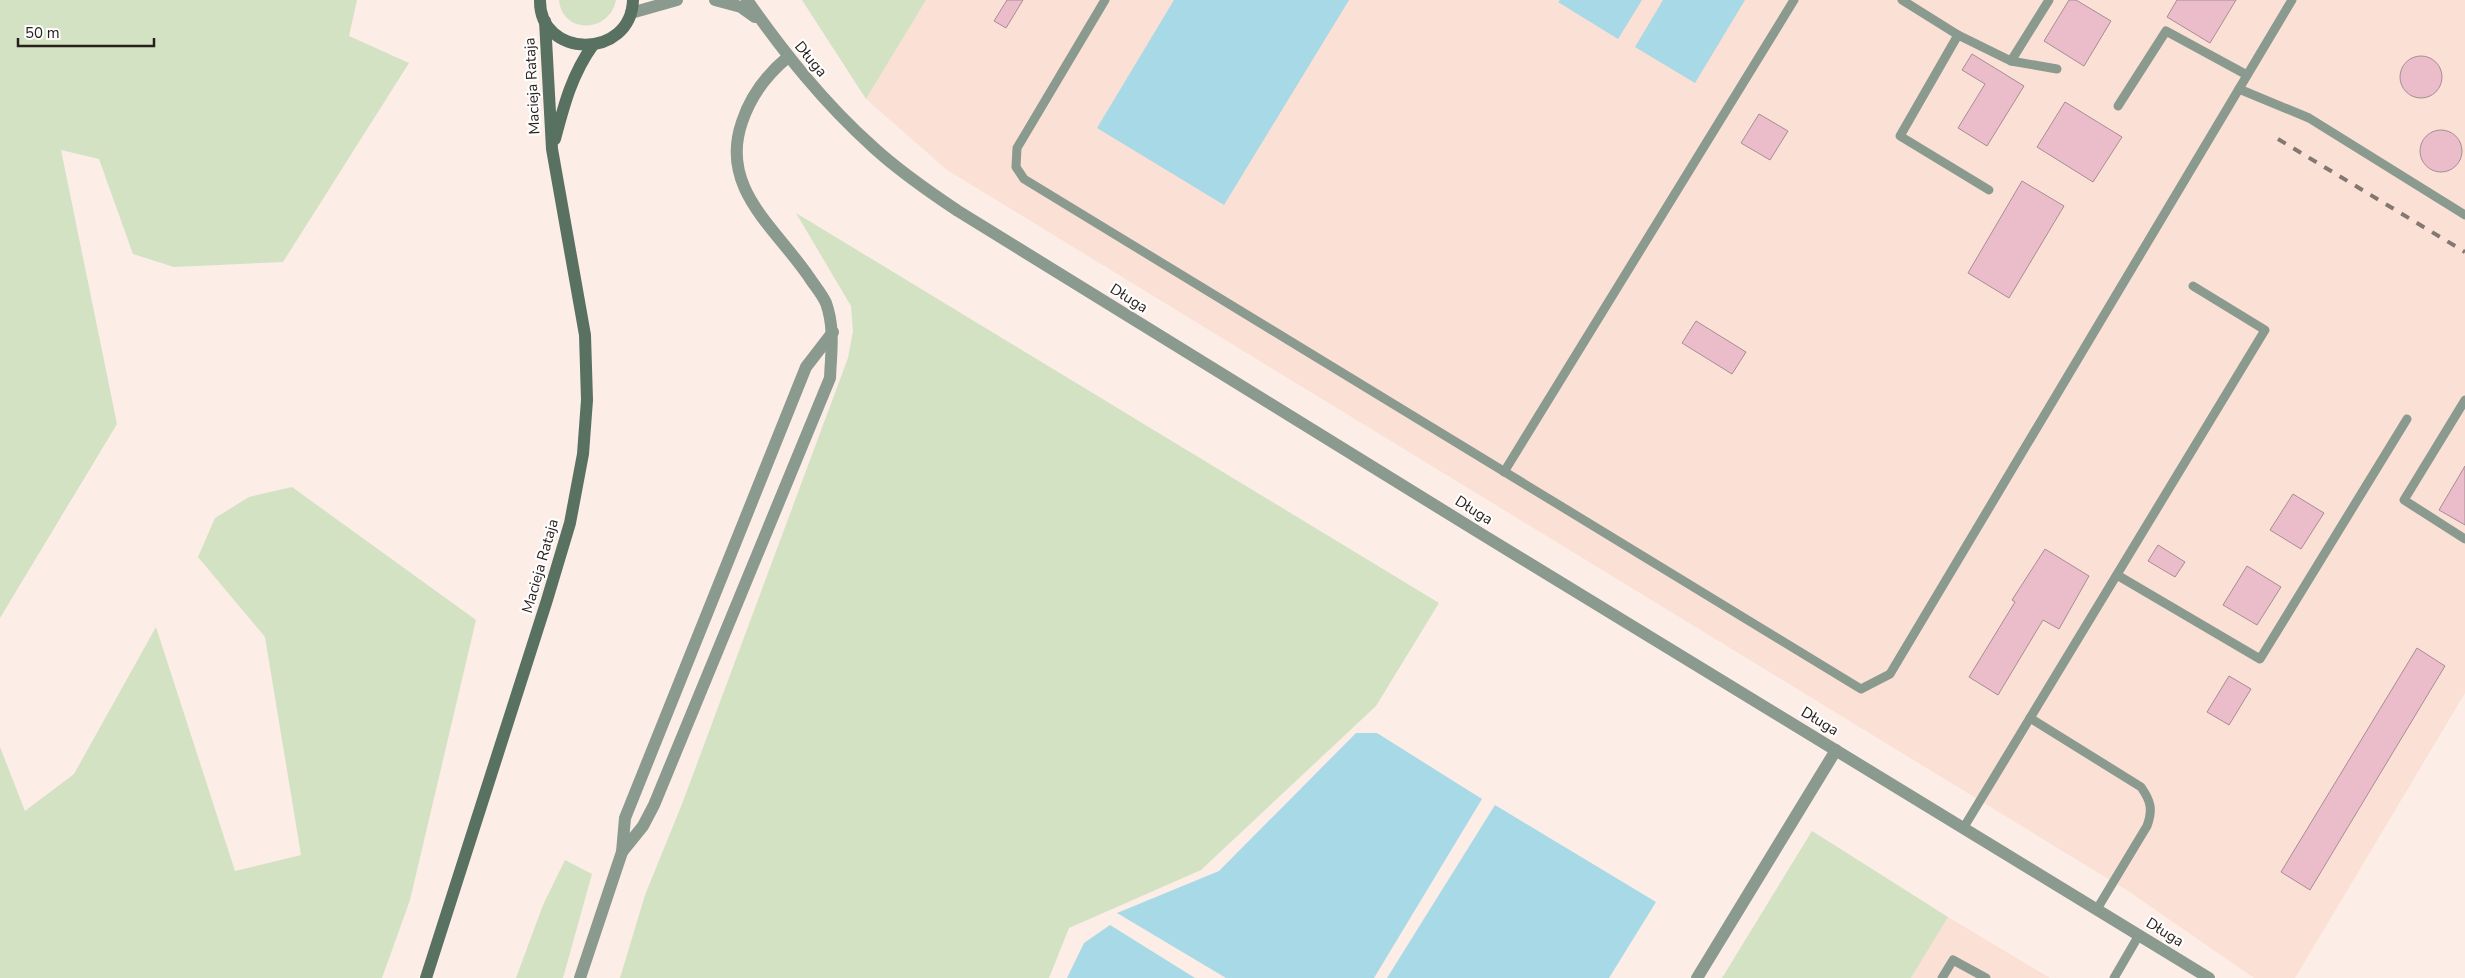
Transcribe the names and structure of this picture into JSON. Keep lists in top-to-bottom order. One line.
{"streets":{"main road":["Macieja Rataja"],"street":["Długa"]},"scale_bar":"50 m"}
